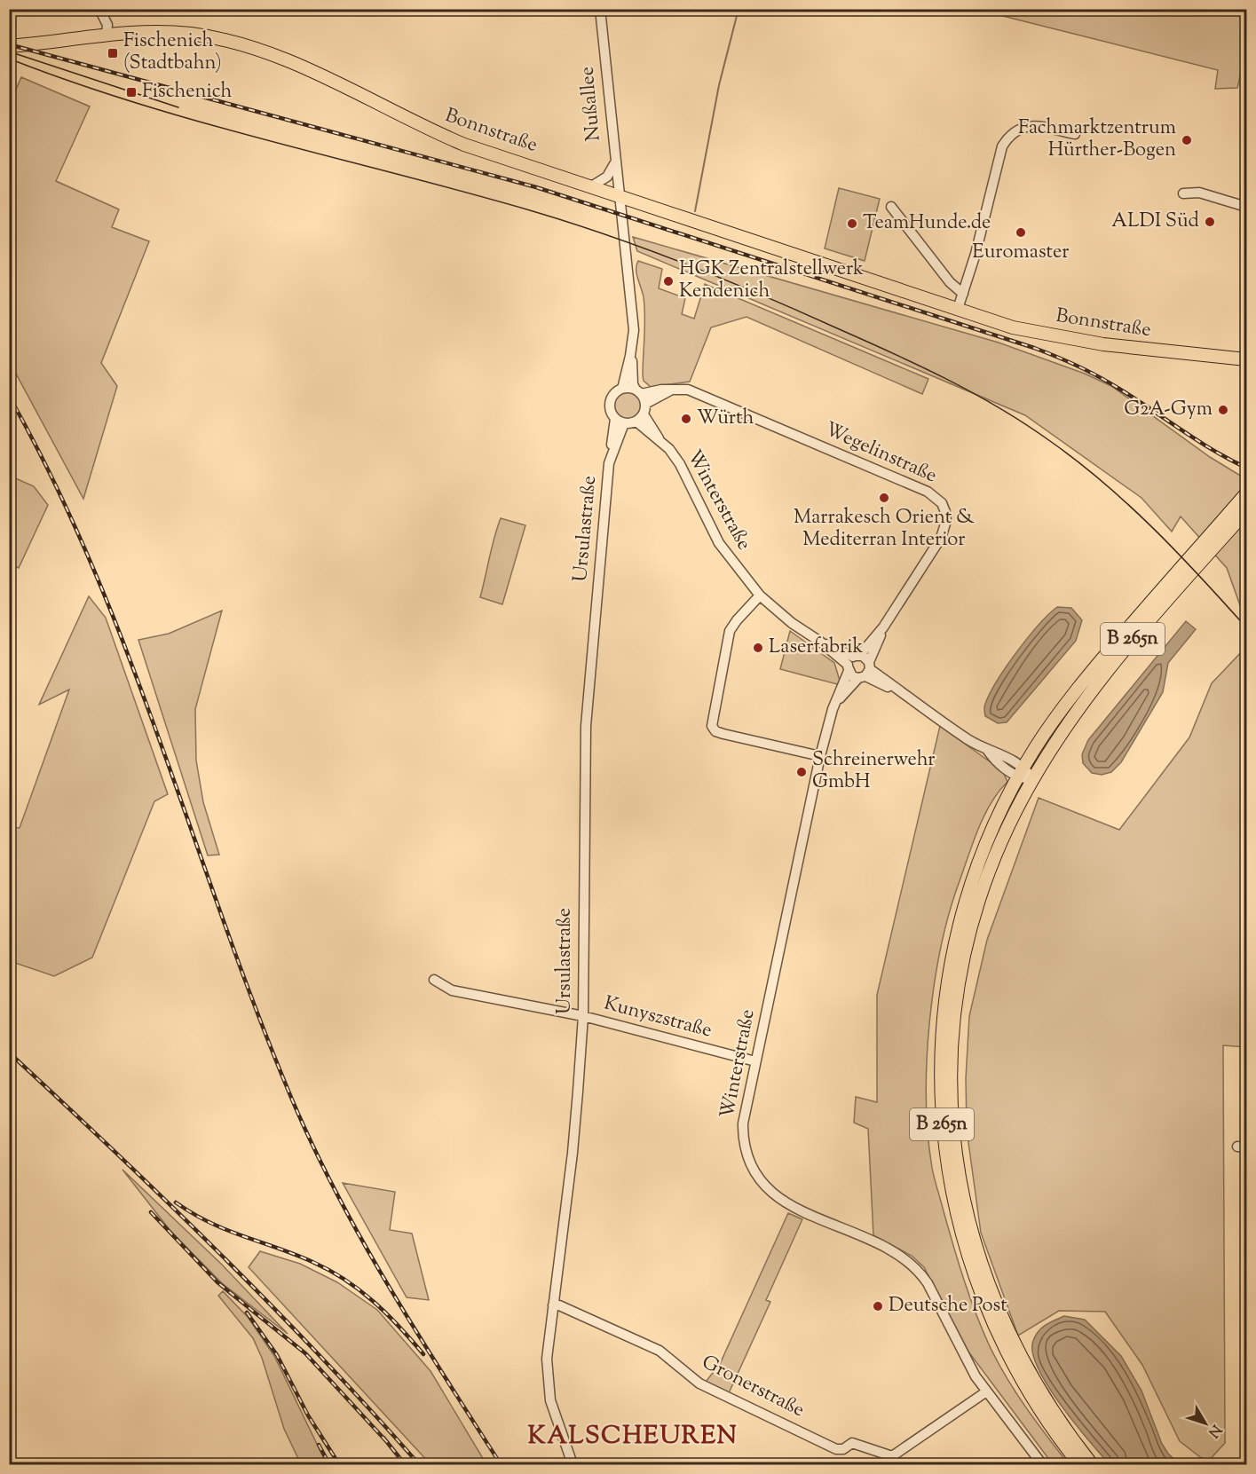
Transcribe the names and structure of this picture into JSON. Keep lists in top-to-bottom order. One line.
{"streets":{"main road":["Bonnstraße","B 265n"],"street":["Nußallee","Wegelinstraße","Winterstraße","Ursulastraße","Kunyszstraße","Gronerstraße"]},"crossings":[["Nußallee","Bonnstraße"],["Nußallee","Ursulastraße"],["Bonnstraße","Ursulastraße"],["Wegelinstraße","Winterstraße"],["Wegelinstraße","Ursulastraße"],["Winterstraße","Ursulastraße"],["Winterstraße","Kunyszstraße"],["Winterstraße","Gronerstraße"],["Ursulastraße","Kunyszstraße"],["Ursulastraße","Gronerstraße"]],"districts":["KALSCHEUREN"],"places":{"transit":["Fischenich (Stadtbahn)","Fischenich"],"other":["Fachmarktzentrum Hürther-Bogen","ALDI Süd","TeamHunde.de","Euromaster","HGK Zentralstellwerk Kendenich","G2A-Gym","Würth","Marrakesch Orient & Mediterran Interior","Laserfabrik","Schreinerwehr GmbH","Deutsche Post"]},"north":"bottom right"}
